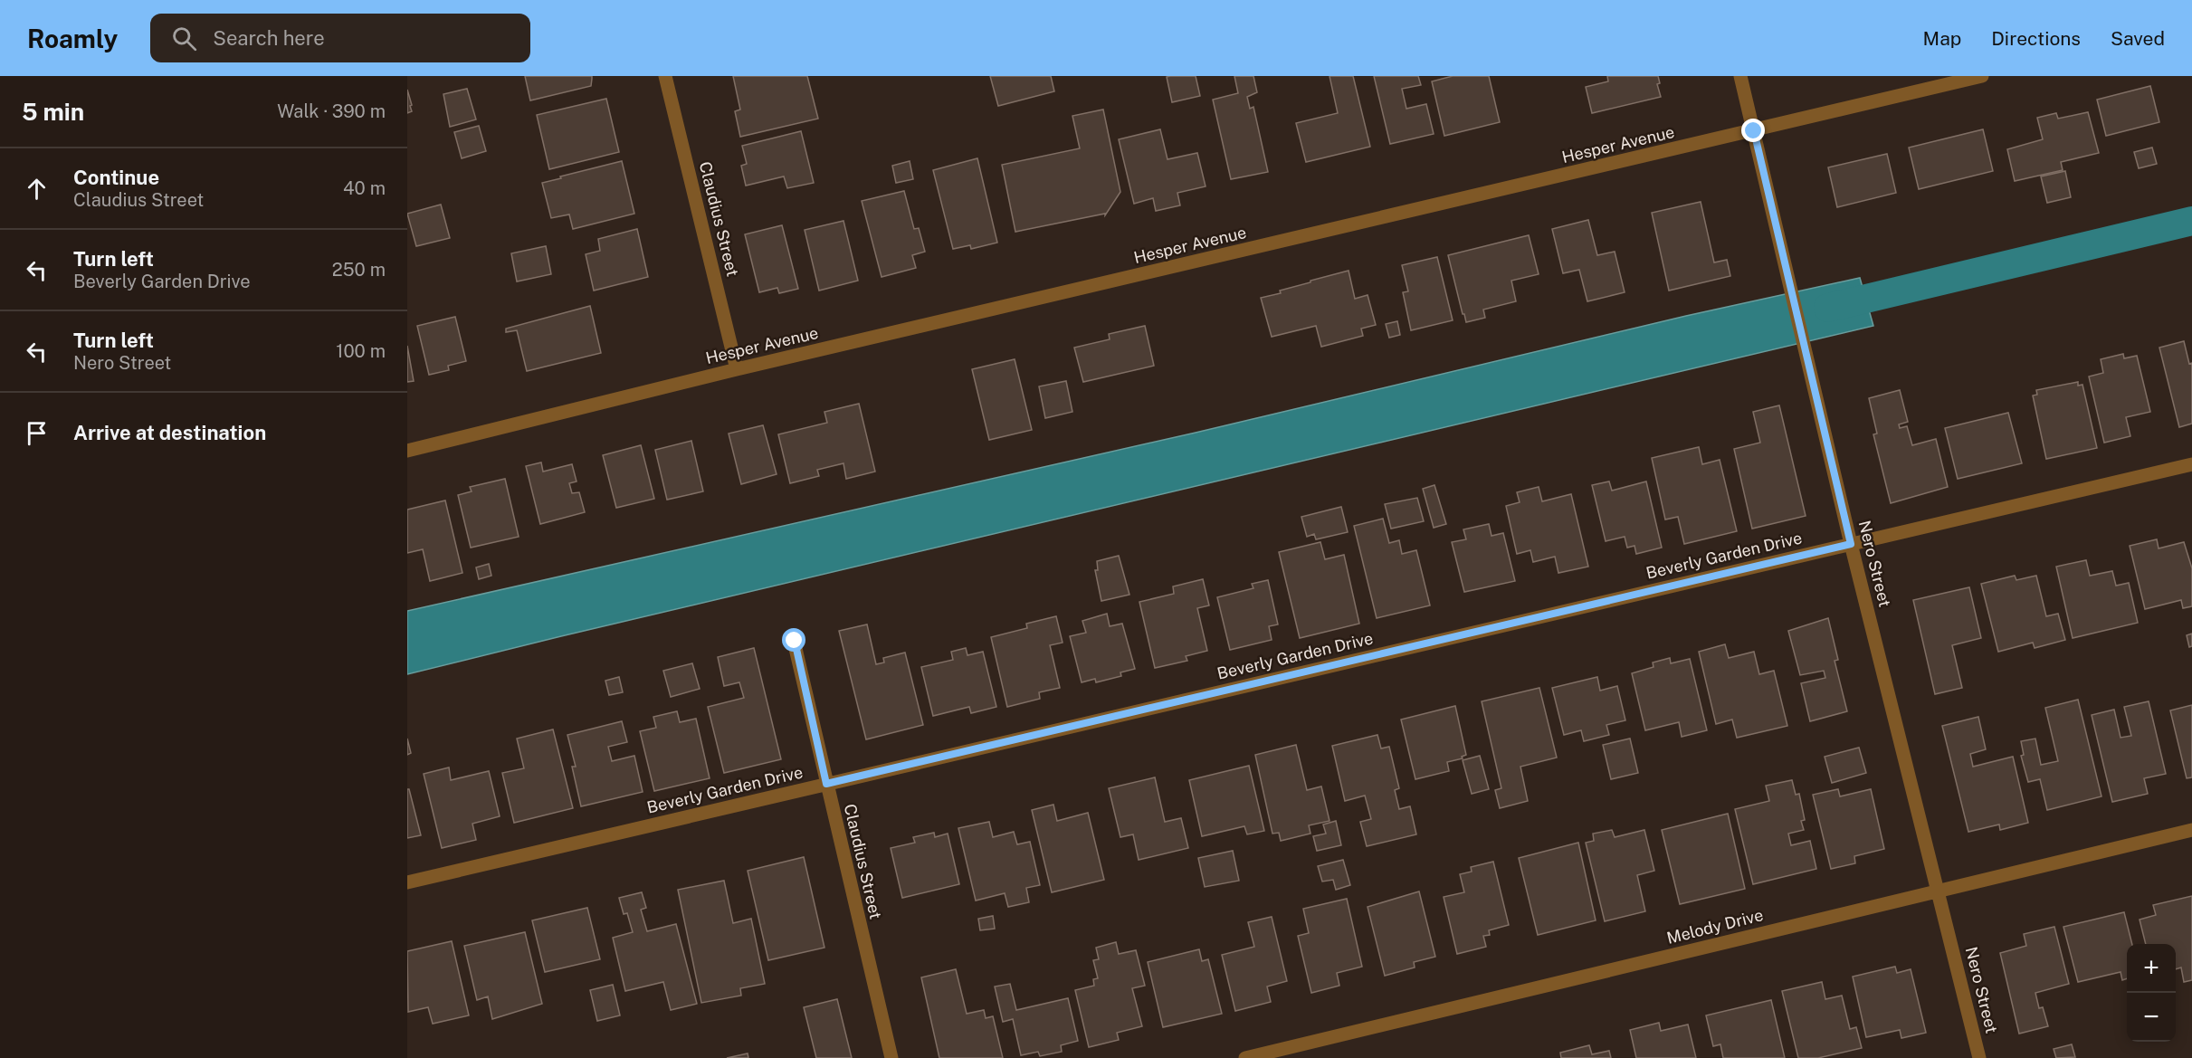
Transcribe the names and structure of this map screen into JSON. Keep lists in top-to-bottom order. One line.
{"streets":{"street":["Hesper Avenue","Claudius Street","Beverly Garden Drive","Nero Street","Melody Drive"]},"crossings":[["Hesper Avenue","Claudius Street"],["Hesper Avenue","Nero Street"],["Claudius Street","Beverly Garden Drive"],["Beverly Garden Drive","Nero Street"],["Nero Street","Melody Drive"]],"page":{"header":"Roamly","search":"Search here","nav":["Map","Directions","Saved"],"heading":["5 min","Walk · 390 m"],"list":[["Continue","Claudius Street","40 m"],["Turn left","Beverly Garden Drive","250 m"],["Turn left","Nero Street","100 m"],"Arrive at destination"],"map_buttons":["+","−"]}}
